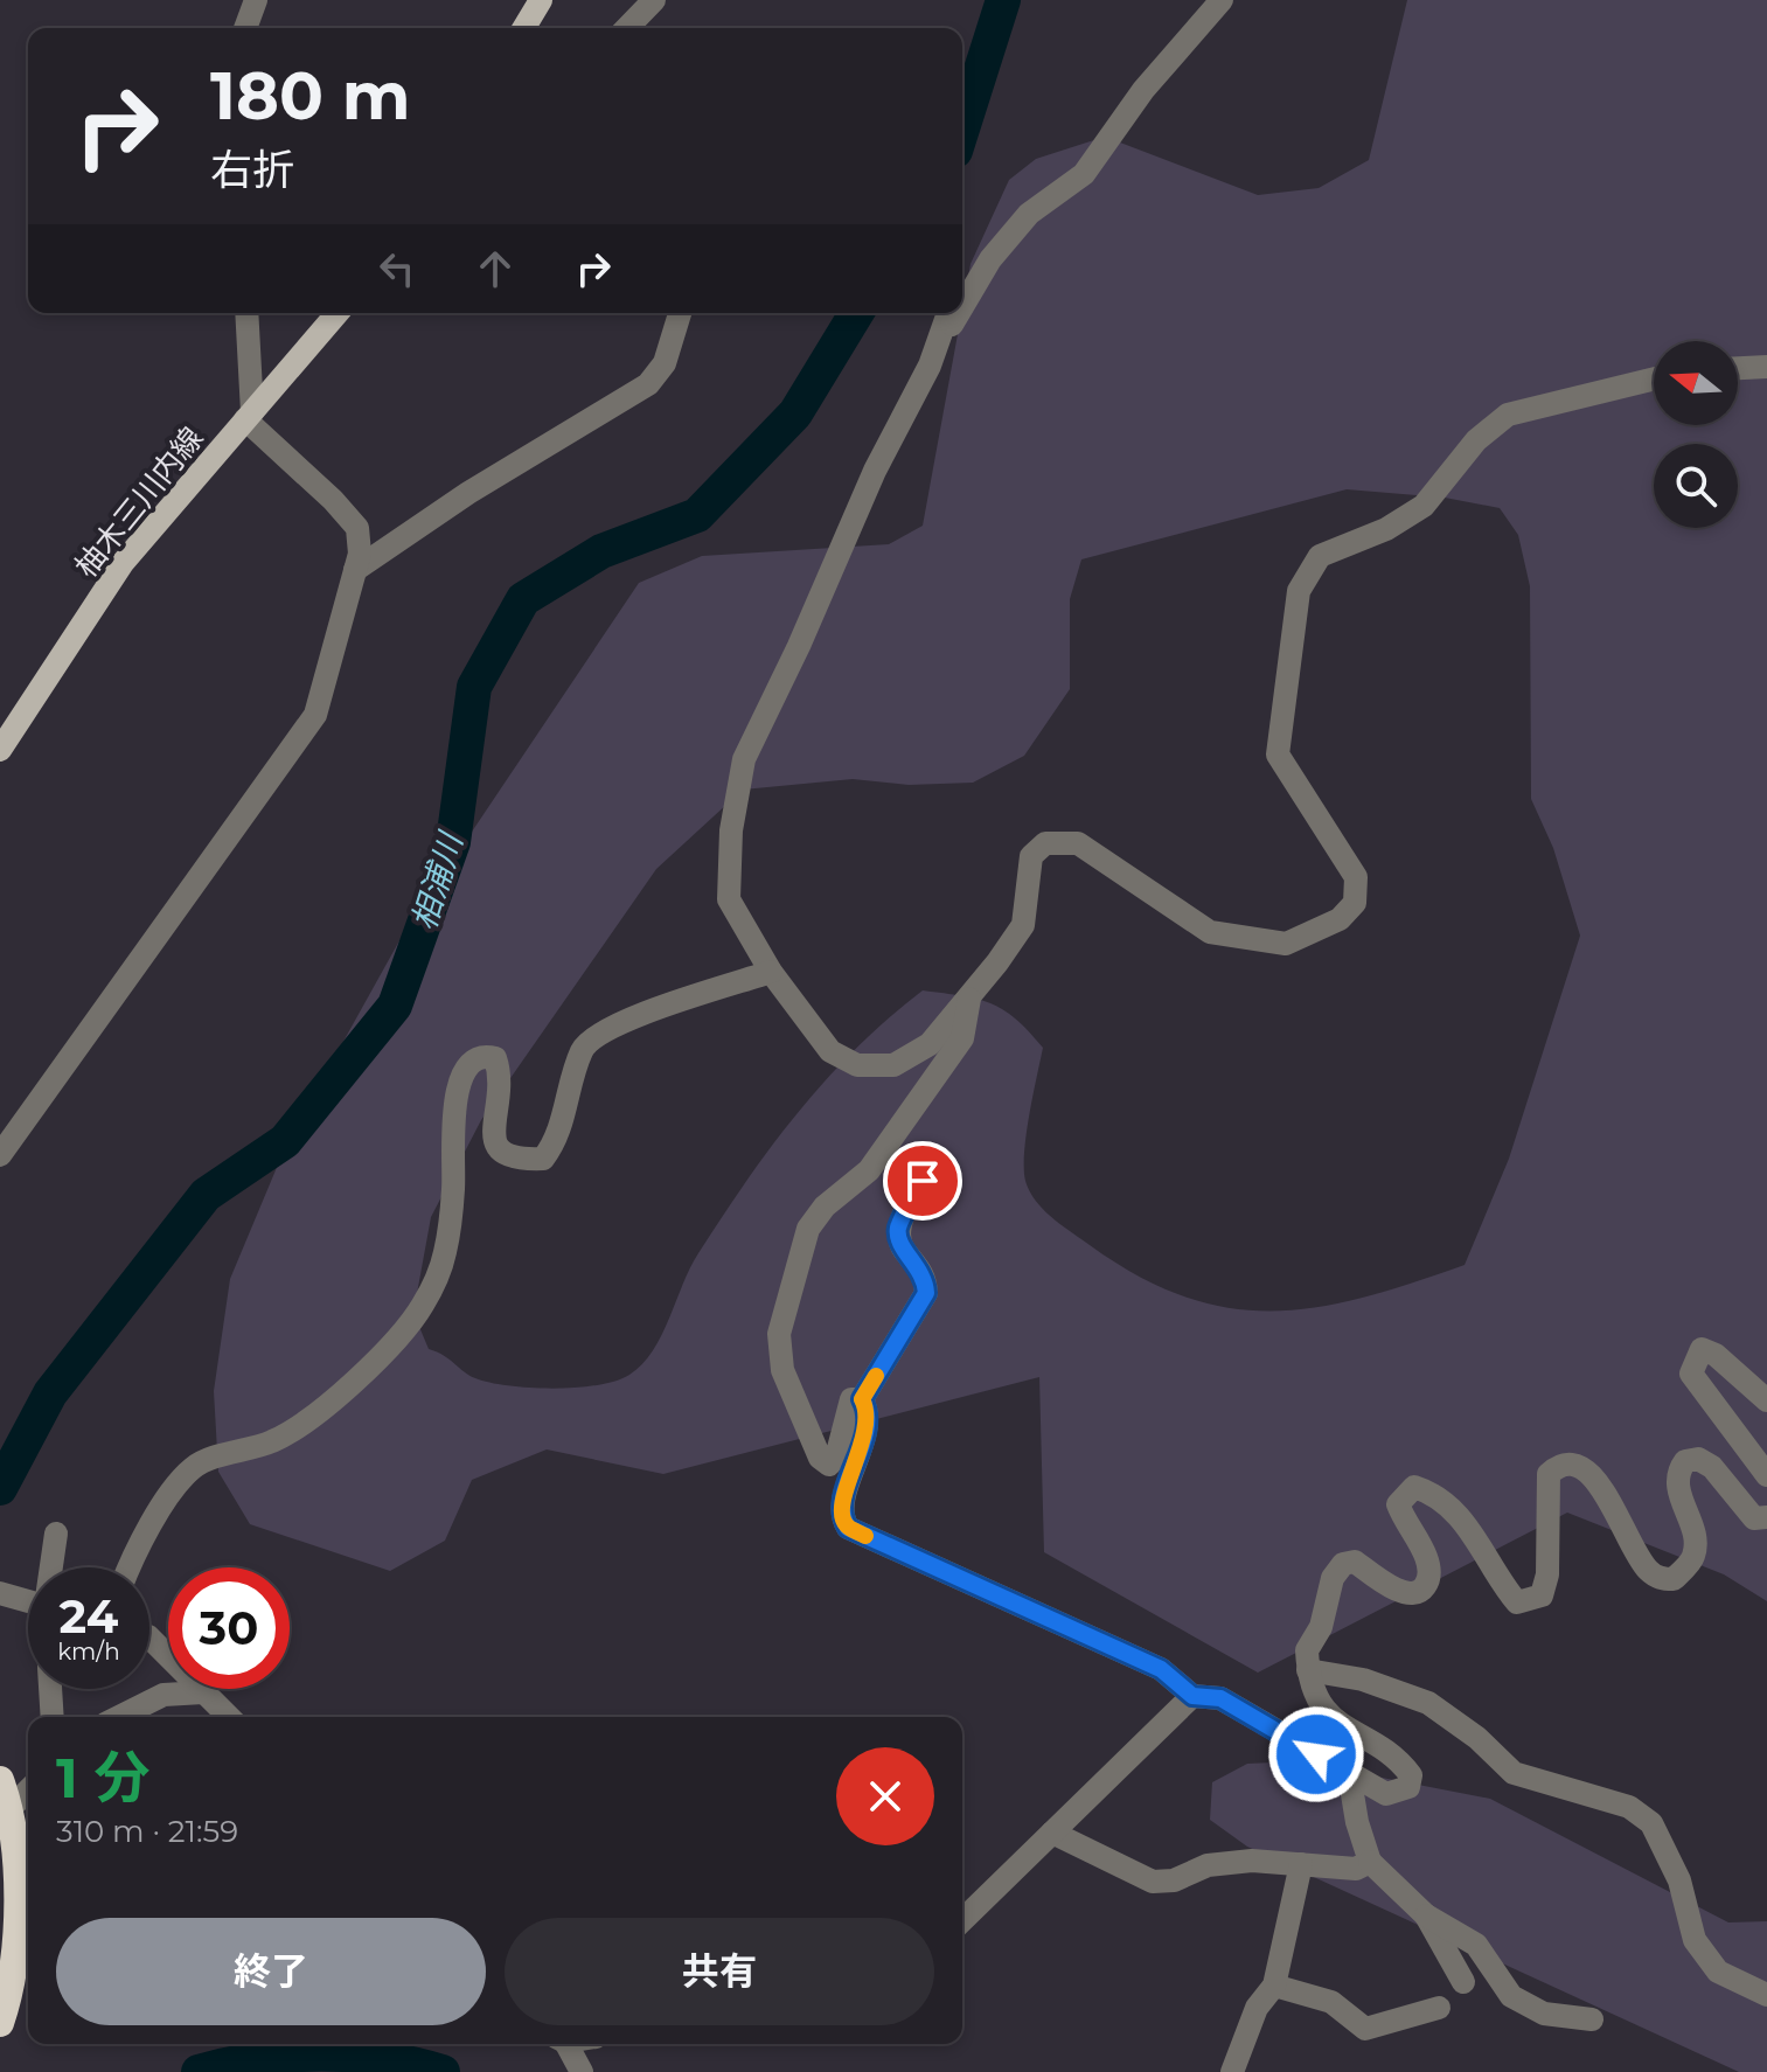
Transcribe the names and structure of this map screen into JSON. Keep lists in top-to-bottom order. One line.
{"streets":{"main road":["柚木三川内線"]},"water":["相浦川"],"north":"left","page":{"turn":["180 m","右折"],"speed":"24 km/h","limit":"30","heading":["1 分","310 m · 21:59"],"buttons":["終了","共有"]}}
